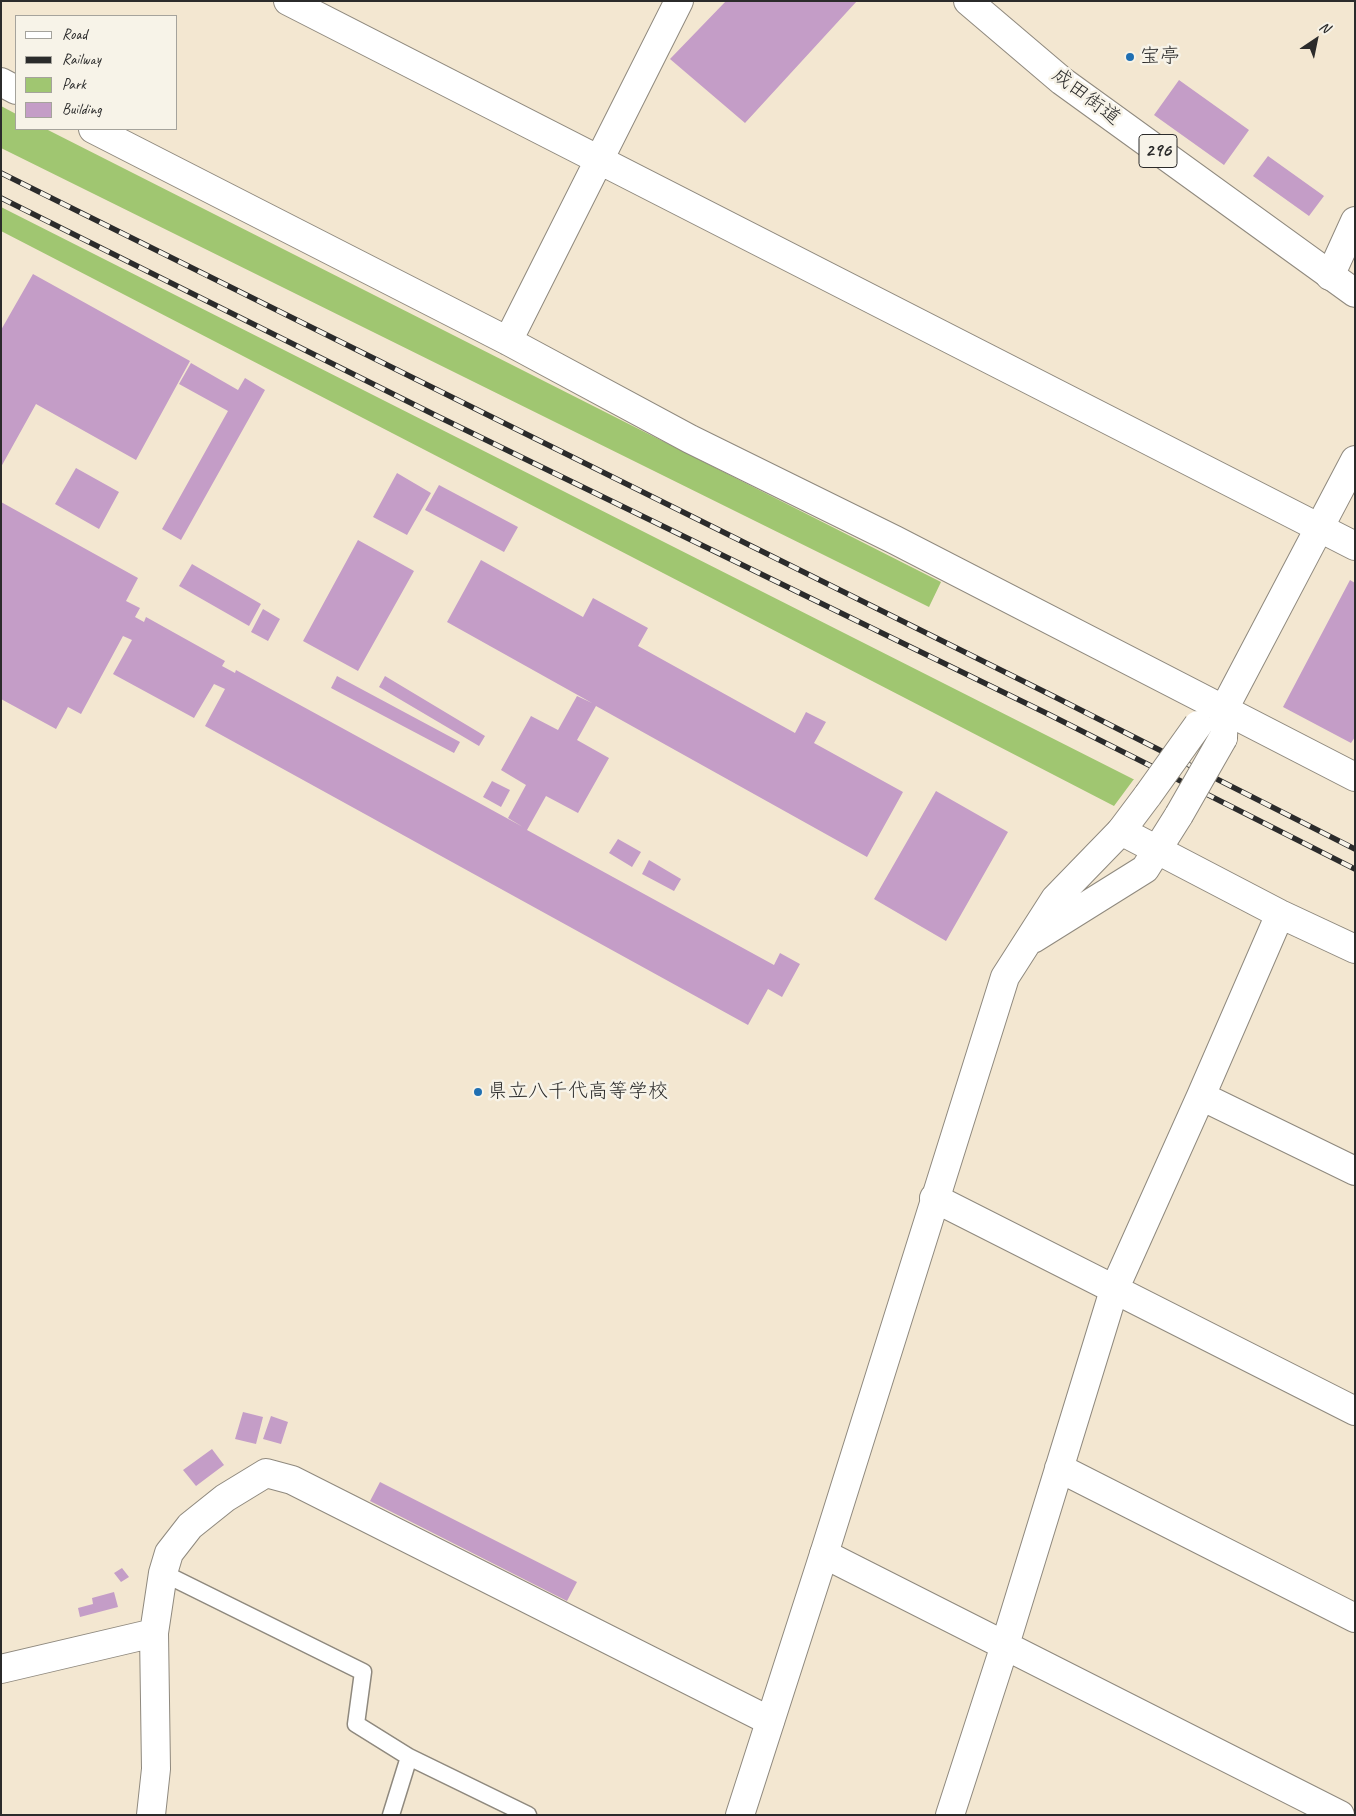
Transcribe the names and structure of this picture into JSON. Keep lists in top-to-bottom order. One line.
{"streets":{"main road":["成田街道","296"]},"places":["宝亭","県立八千代高等学校"],"legend":["Road","Railway","Park","Building"],"north":"top right"}
